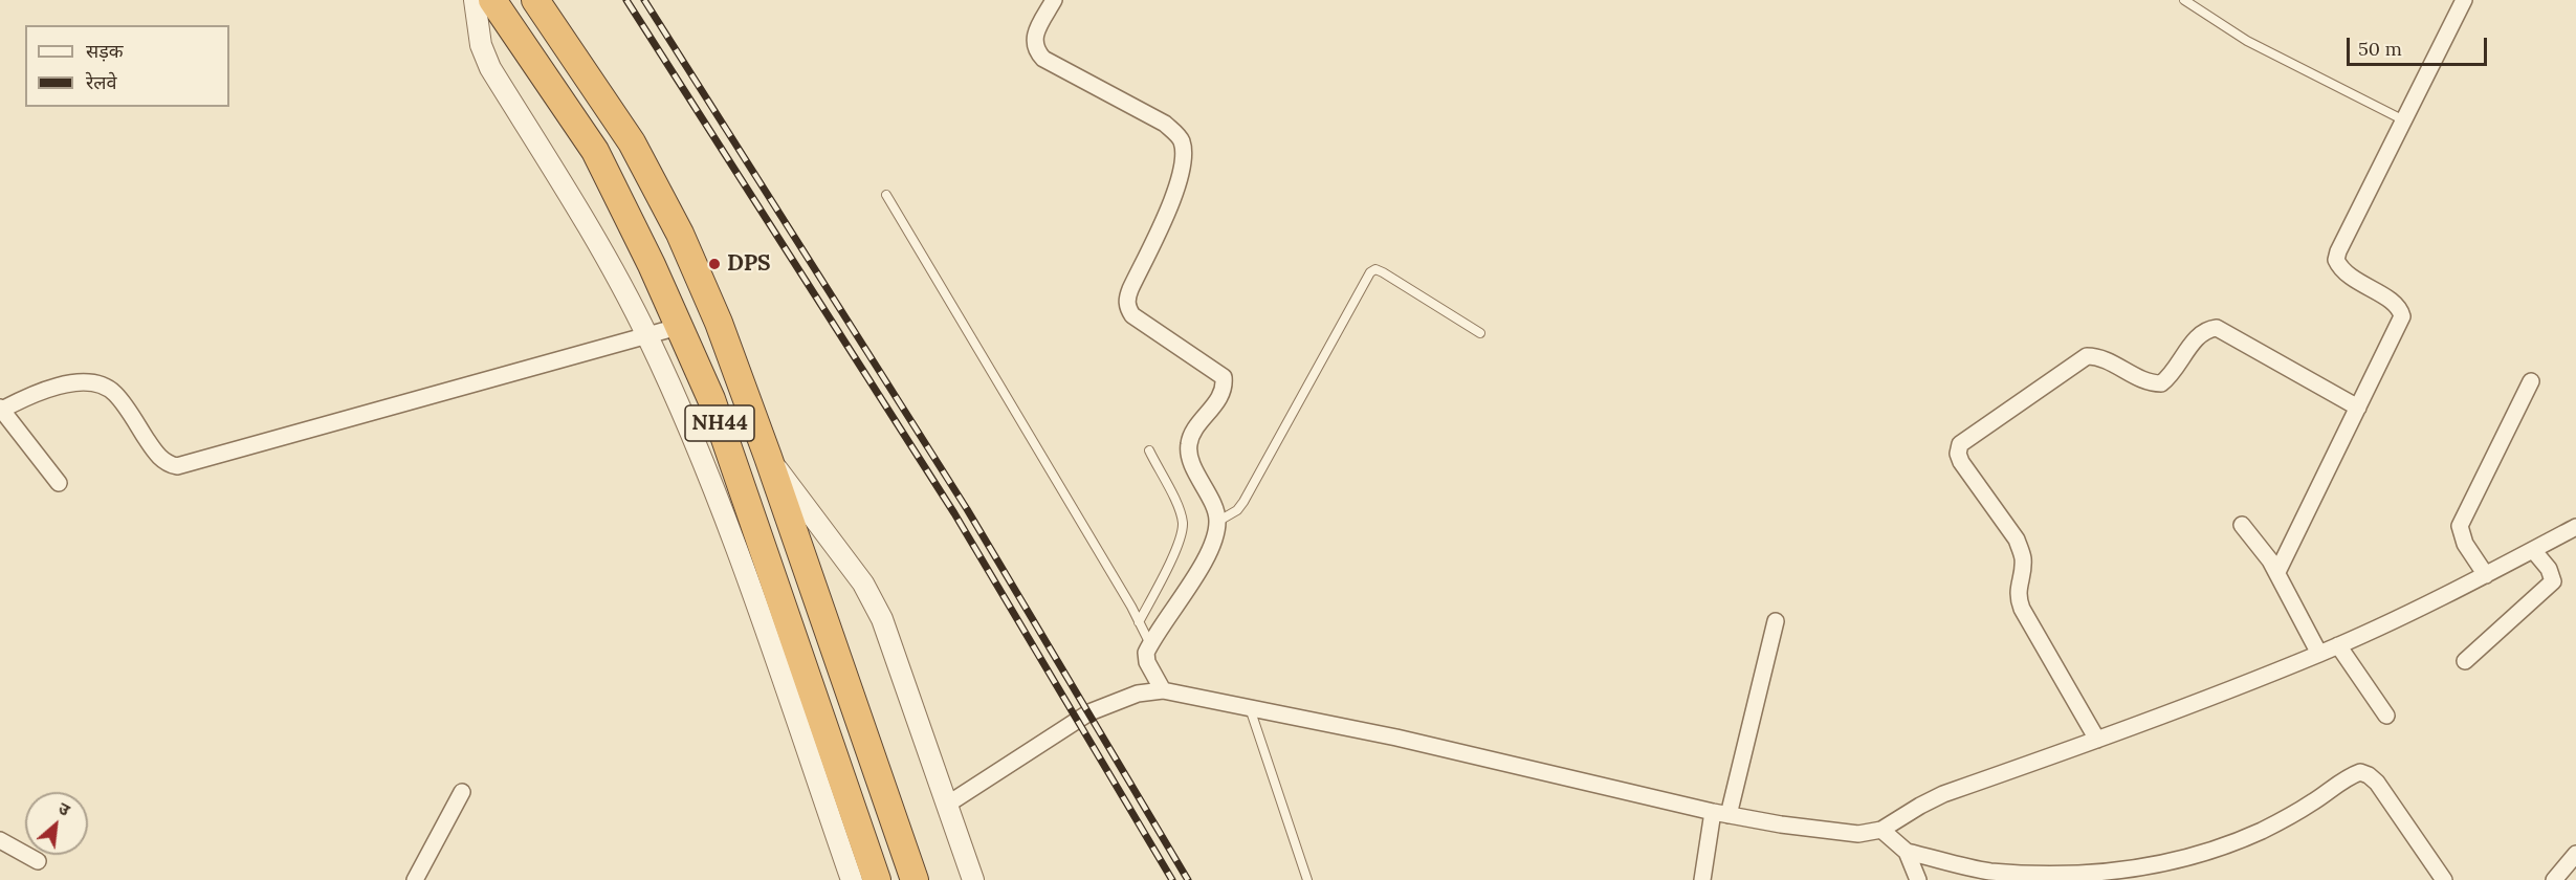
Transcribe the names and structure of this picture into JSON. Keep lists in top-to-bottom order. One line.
{"streets":{"highway":["NH44"]},"places":["DPS"],"legend":["सड़क","रेलवे"],"scale_bar":"50 m","north":"top right"}
